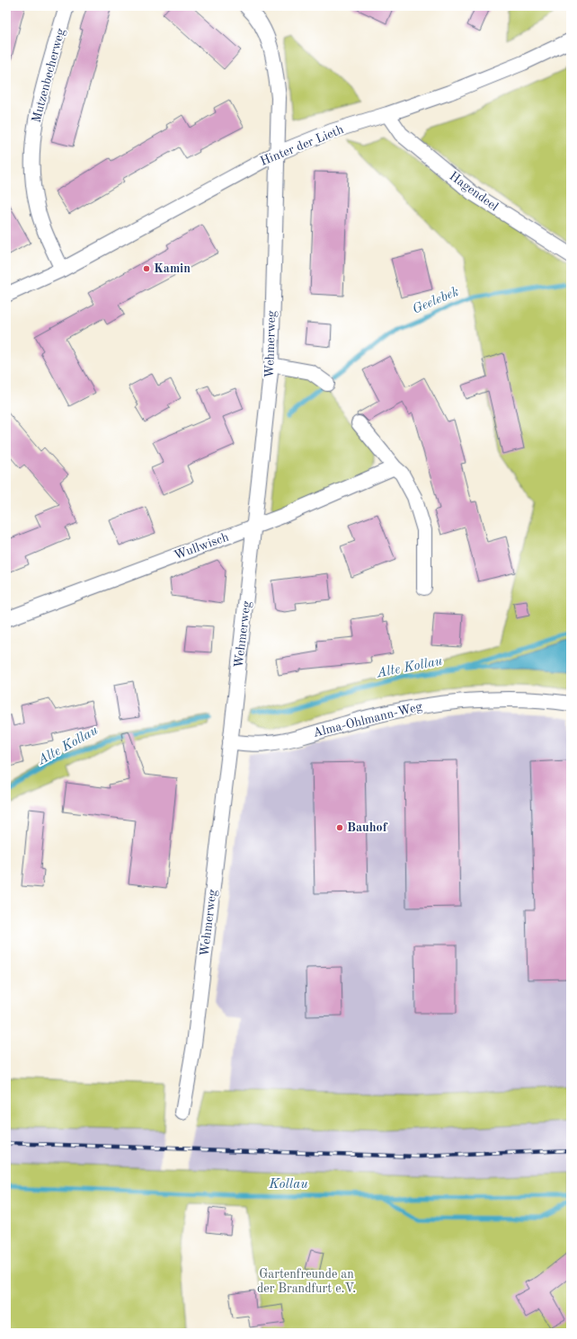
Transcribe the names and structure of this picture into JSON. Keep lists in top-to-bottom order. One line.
{"streets":{"street":["Mutzenbecherweg","Hinter der Lieth","Hagendeel","Wehmerweg","Wullwisch","Alma-Ohlmann-Weg"]},"crossings":[["Mutzenbecherweg","Hinter der Lieth"],["Hinter der Lieth","Hagendeel"],["Hinter der Lieth","Wehmerweg"],["Wehmerweg","Wullwisch"],["Wehmerweg","Alma-Ohlmann-Weg"]],"water":["Geelebek","Alte Kollau","Kollau"],"parks":["Gartenfreunde an der Brandfurt e.V."],"places":["Kamin","Bauhof"]}
